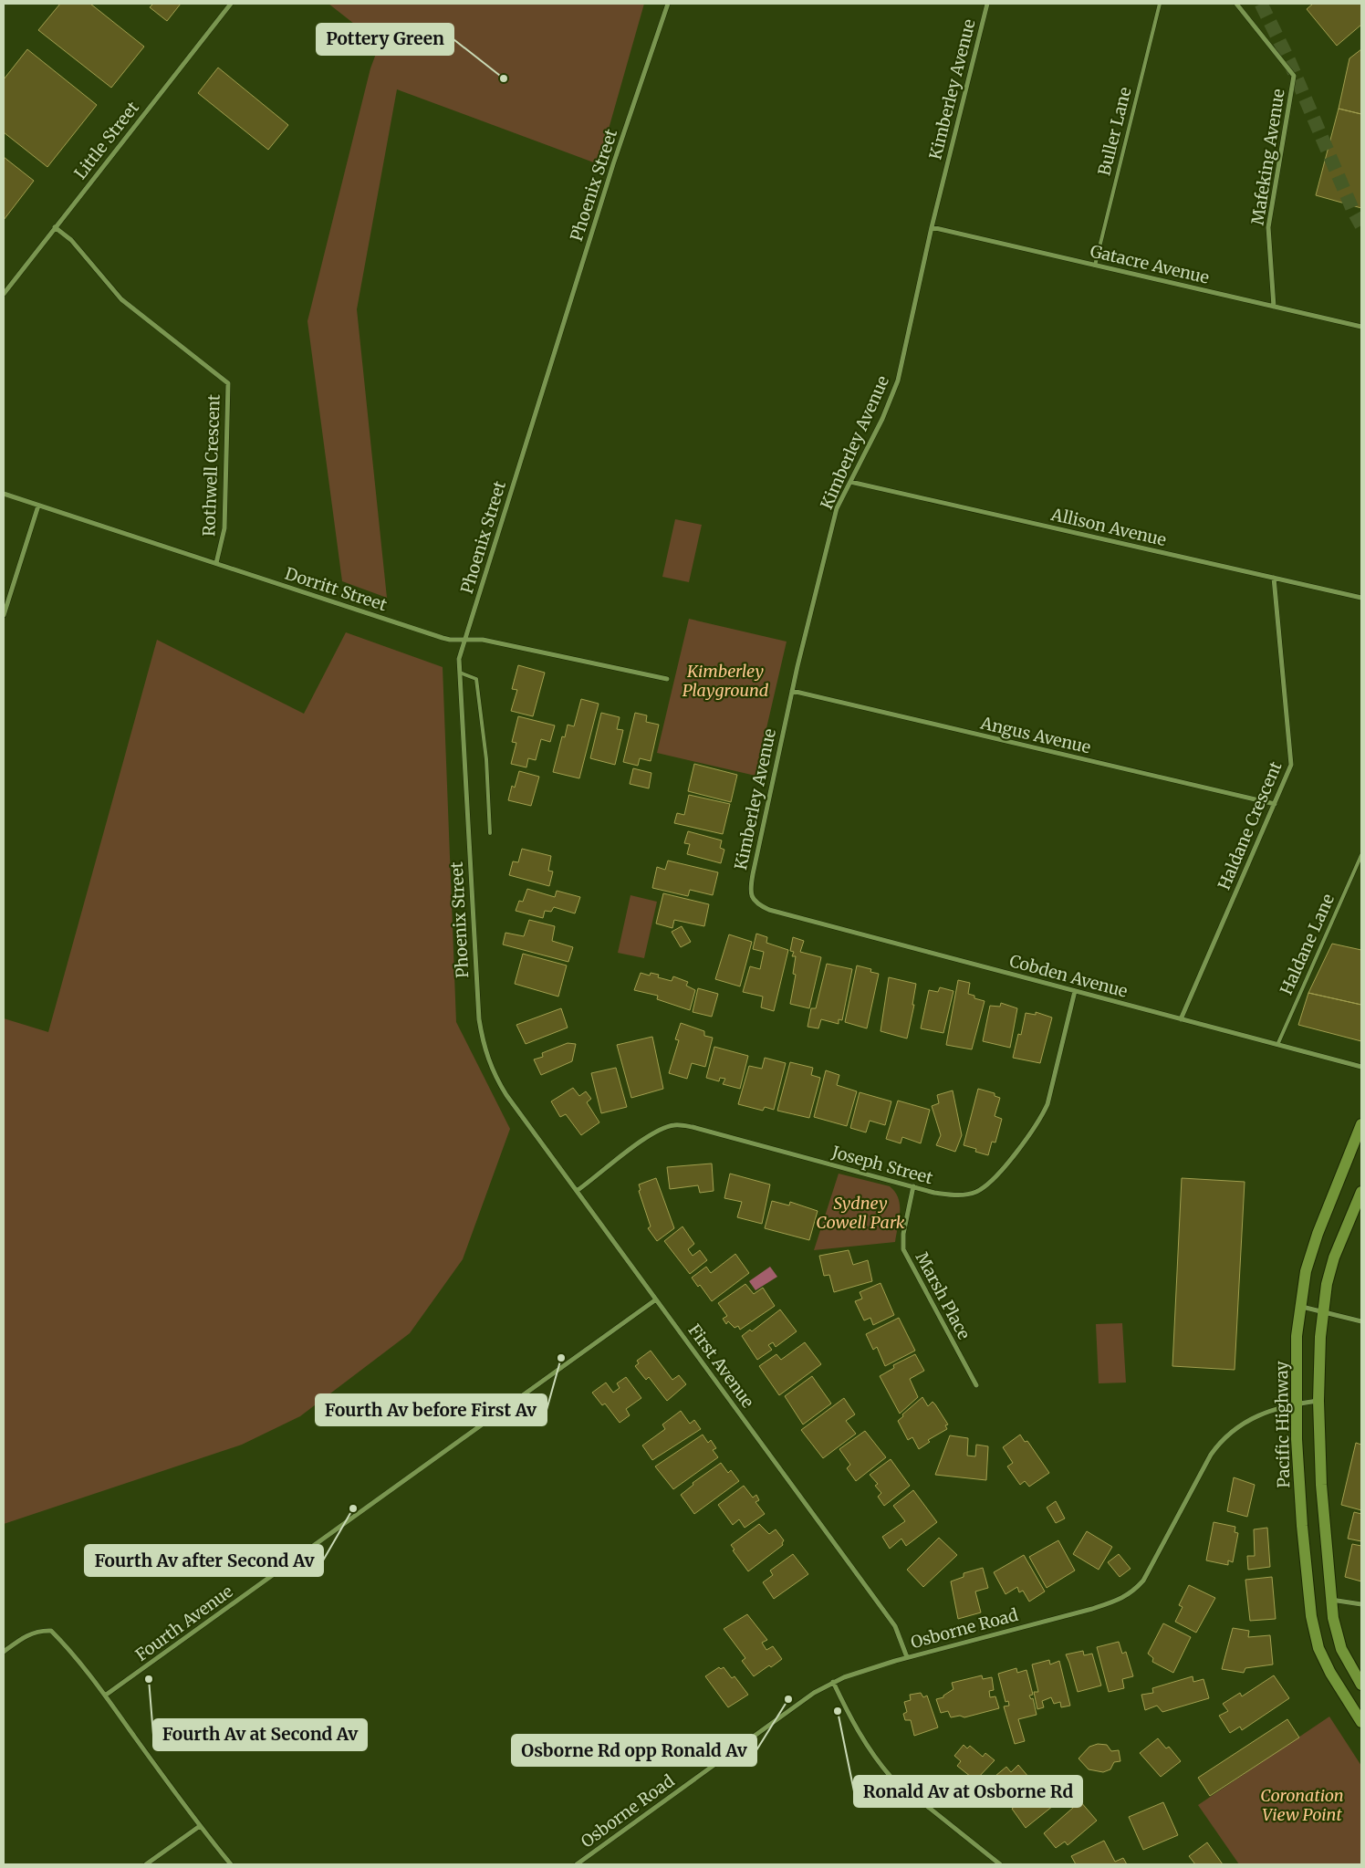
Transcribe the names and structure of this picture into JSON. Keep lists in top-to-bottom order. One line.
{"streets":{"main road":["Pacific Highway"],"street":["Kimberley Avenue","Little Street","Mafeking Avenue","Phoenix Street","Gatacre Avenue","Rothwell Crescent","Allison Avenue","Dorritt Street","Angus Avenue","Haldane Crescent","Cobden Avenue","Joseph Street","Marsh Place","First Avenue","Fourth Avenue","Osborne Road"],"lane":["Buller Lane","Haldane Lane"]},"crossings":[["Kimberley Avenue","Gatacre Avenue"],["Kimberley Avenue","Allison Avenue"],["Kimberley Avenue","Angus Avenue"],["Kimberley Avenue","Cobden Avenue"],["Buller Lane","Gatacre Avenue"],["Little Street","Rothwell Crescent"],["Mafeking Avenue","Gatacre Avenue"],["Phoenix Street","Dorritt Street"],["Phoenix Street","First Avenue"],["Rothwell Crescent","Dorritt Street"],["Allison Avenue","Haldane Crescent"],["Angus Avenue","Haldane Crescent"],["Haldane Crescent","Cobden Avenue"],["Haldane Lane","Cobden Avenue"],["Cobden Avenue","Joseph Street"],["Joseph Street","Marsh Place"],["Joseph Street","First Avenue"],["First Avenue","Fourth Avenue"],["First Avenue","Osborne Road"],["Pacific Highway","Osborne Road"]],"parks":["Kimberley Playground","Sydney Cowell Park","Coronation View Point"],"places":["Pottery Green","Fourth Av before First Av","Fourth Av after Second Av","Fourth Av at Second Av","Osborne Rd opp Ronald Av","Ronald Av at Osborne Rd"]}
